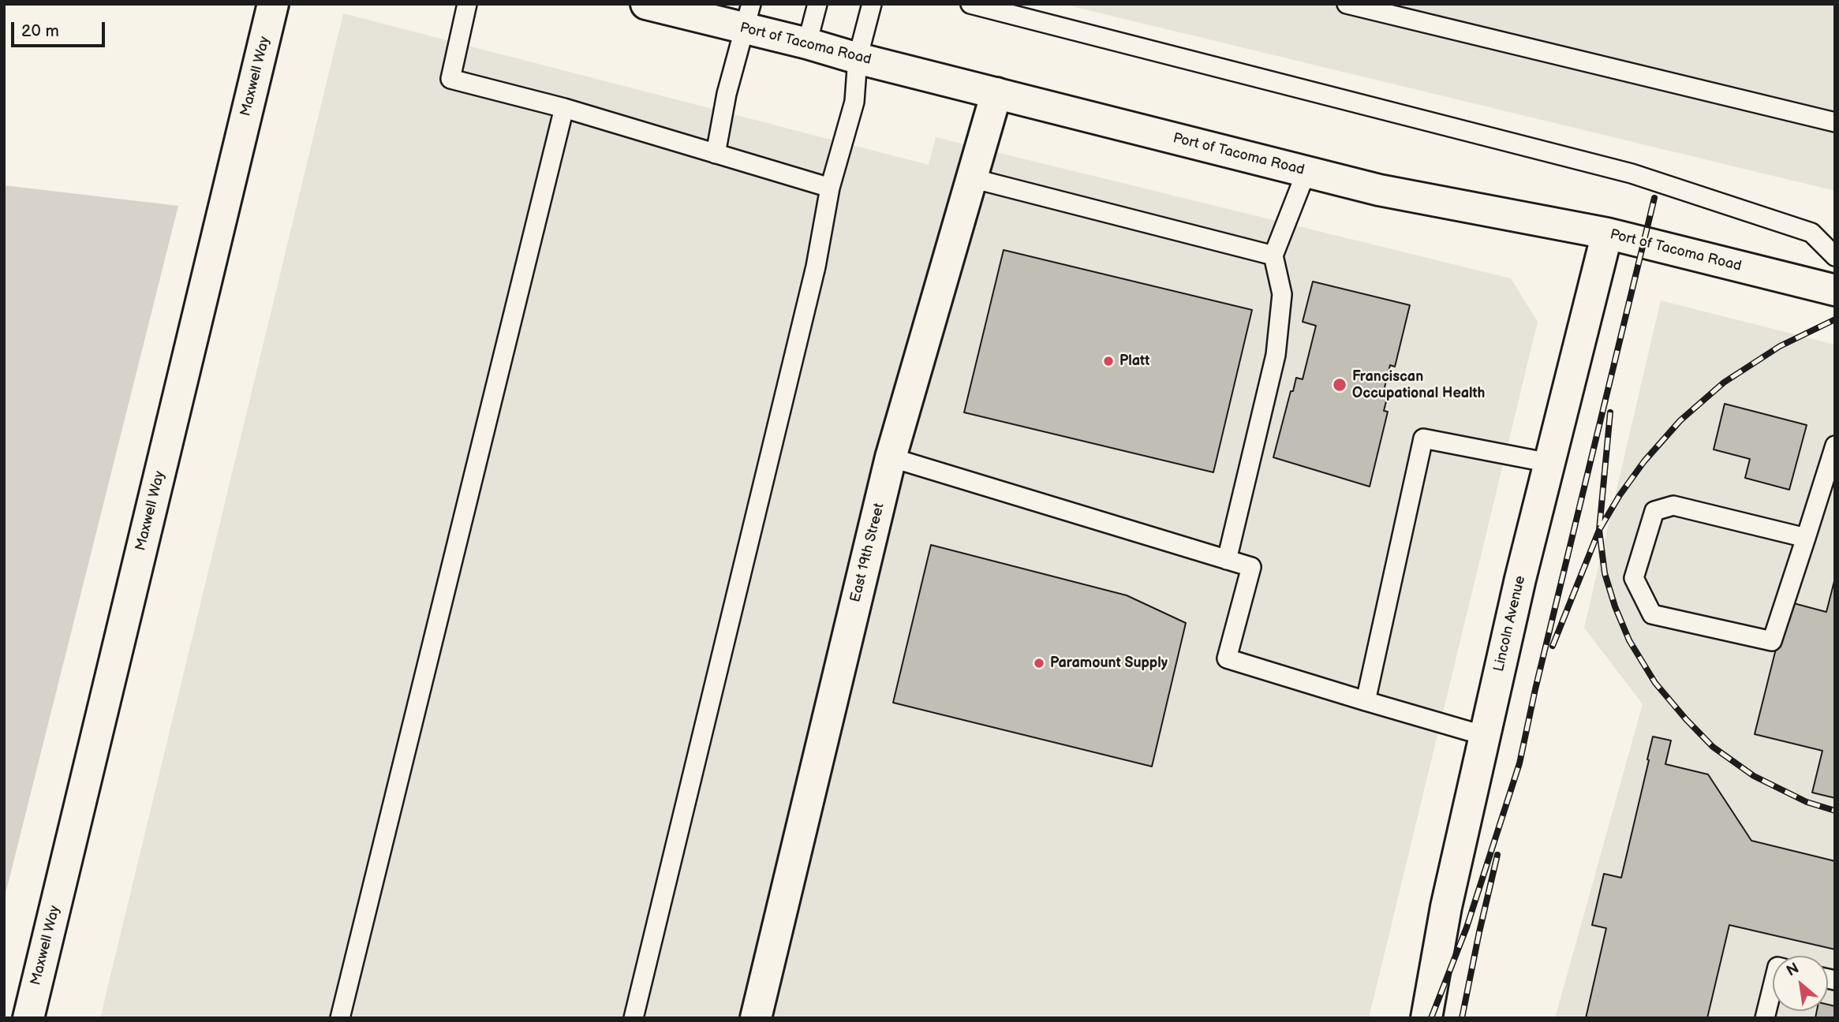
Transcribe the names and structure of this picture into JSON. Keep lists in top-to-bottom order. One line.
{"streets":{"street":["Port of Tacoma Road","Maxwell Way","East 19th Street","Lincoln Avenue"]},"crossings":[["Port of Tacoma Road","East 19th Street"],["Port of Tacoma Road","Lincoln Avenue"]],"places":["Platt","Franciscan Occupational Health","Paramount Supply"],"scale_bar":"20 m","north":"top left"}
